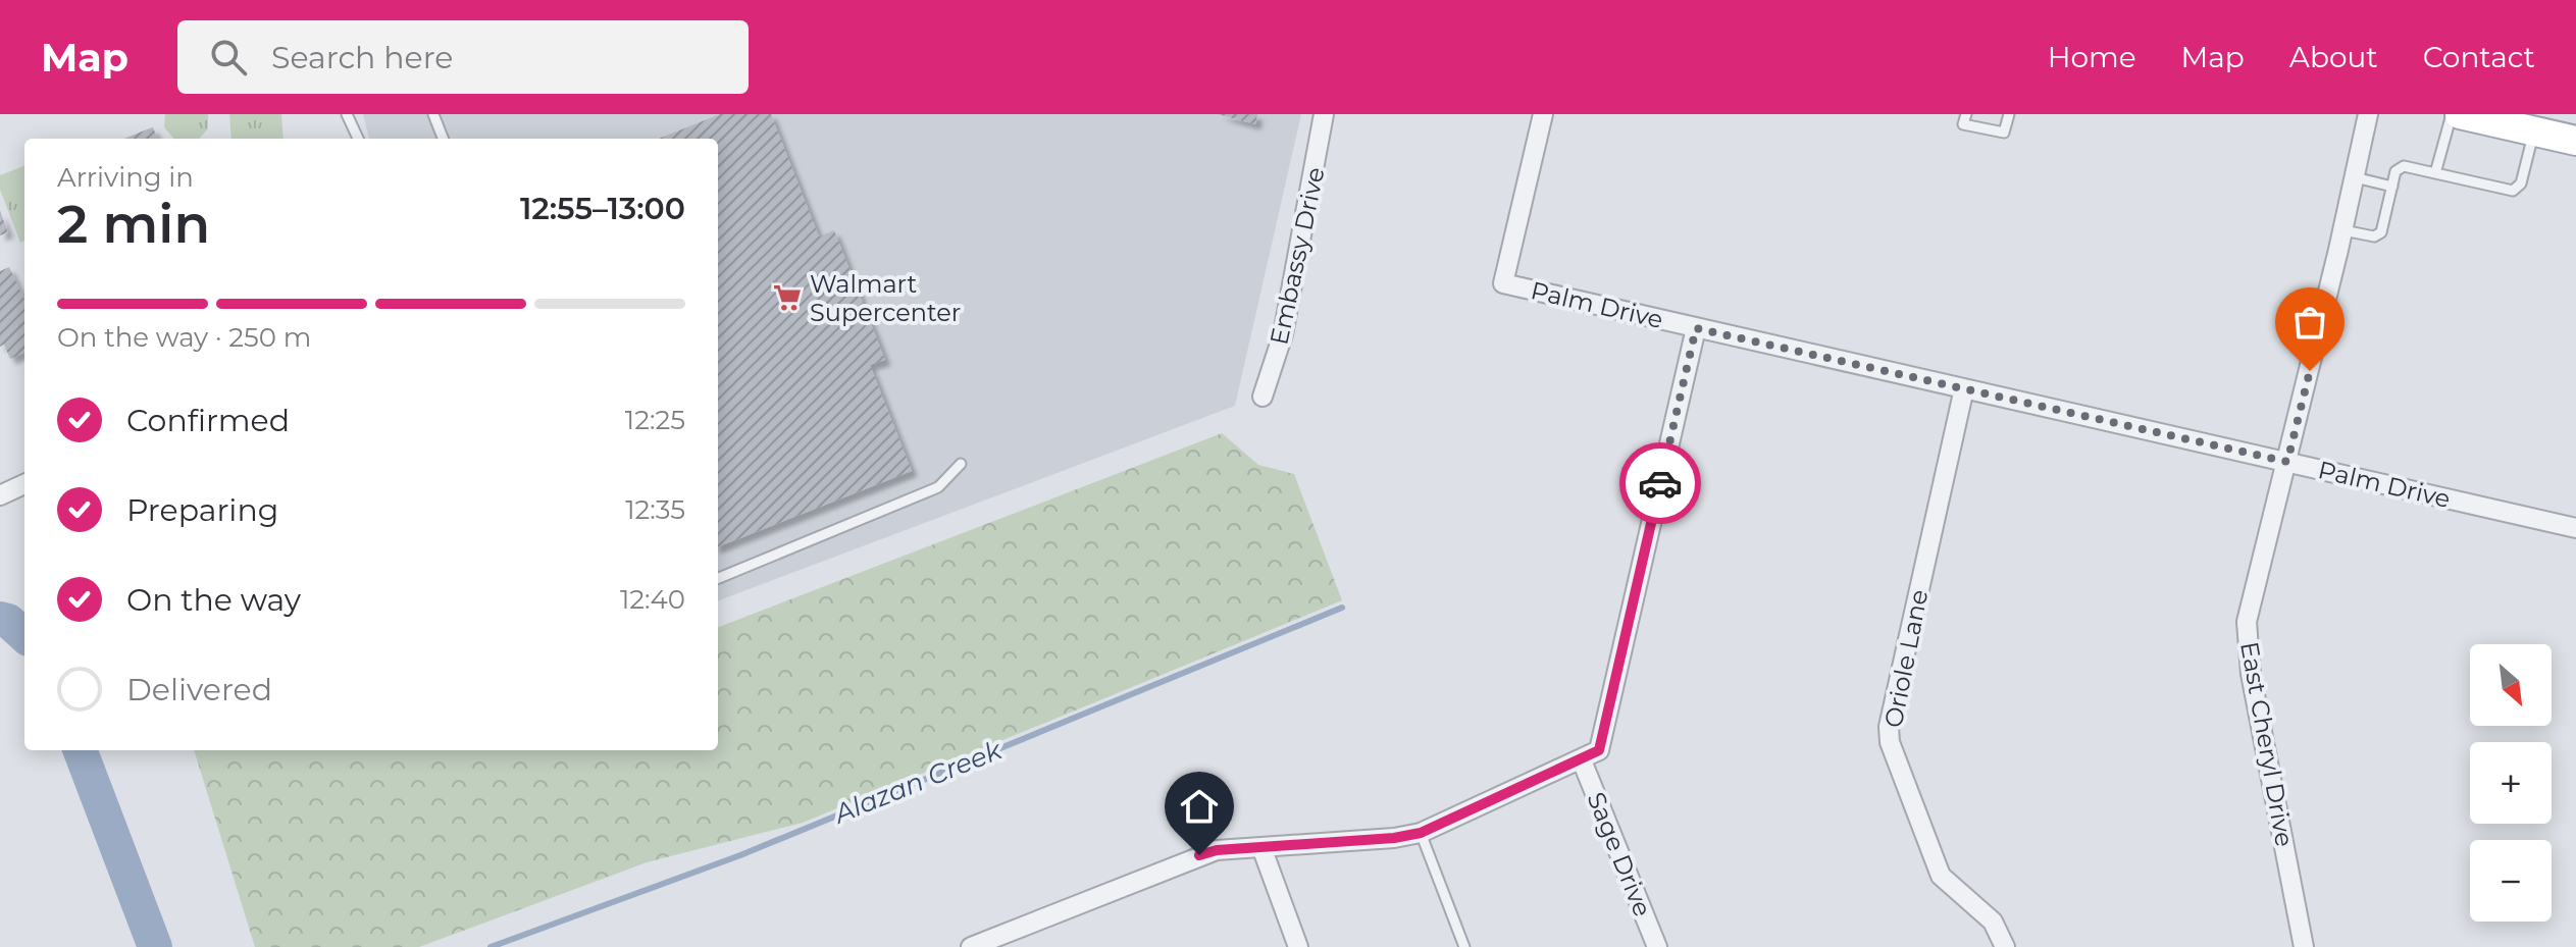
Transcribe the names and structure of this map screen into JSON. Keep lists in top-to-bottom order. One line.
{"streets":{"street":["Embassy Drive","Palm Drive","Oriole Lane","East Cheryl Drive","Sage Drive"]},"crossings":[["Palm Drive","Oriole Lane"],["Palm Drive","East Cheryl Drive"]],"water":["Alazan Creek"],"places":{"supermarket":["Walmart Supercenter"]},"north":"bottom right","page":{"header":"Map","search":"Search here","nav":["Home","Map","About","Contact"],"heading":["2 min","Arriving in","12:55–13:00"],"bar":"On the way · 250 m","list":[["Confirmed","12:25"],["Preparing","12:35"],["On the way","12:40"],"Delivered"],"map_buttons":["+","−"]}}
